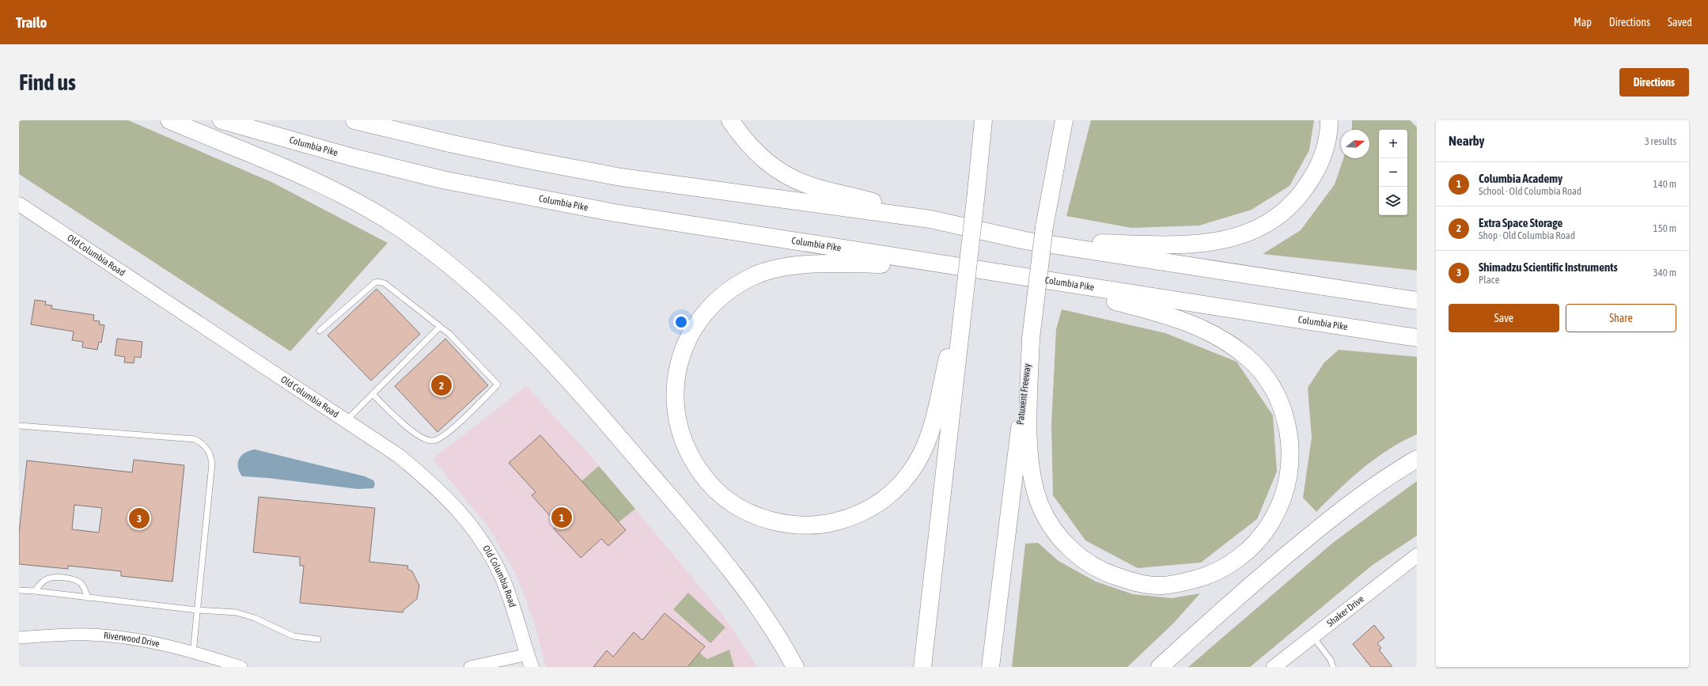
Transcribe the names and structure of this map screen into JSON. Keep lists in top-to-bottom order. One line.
{"streets":{"highway":["Columbia Pike","Patuxent Freeway"],"street":["Old Columbia Road","Shaker Drive","Riverwood Drive"]},"north":"right","page":{"header":"Trailo","nav":["Map","Directions","Saved"],"buttons":["Directions",["Save","Share"]],"title":"Find us","heading":["Nearby","3 results"],"map_buttons":["+","−"],"list":[{"mark":"1","name":"Columbia Academy","note":"School · Old Columbia Road","value":"140 m"},{"mark":"2","name":"Extra Space Storage","note":"Shop · Old Columbia Road","value":"150 m"},{"mark":"3","name":"Shimadzu Scientific Instruments","note":"Place","value":"340 m"}],"pins":["2","1","3"]}}
